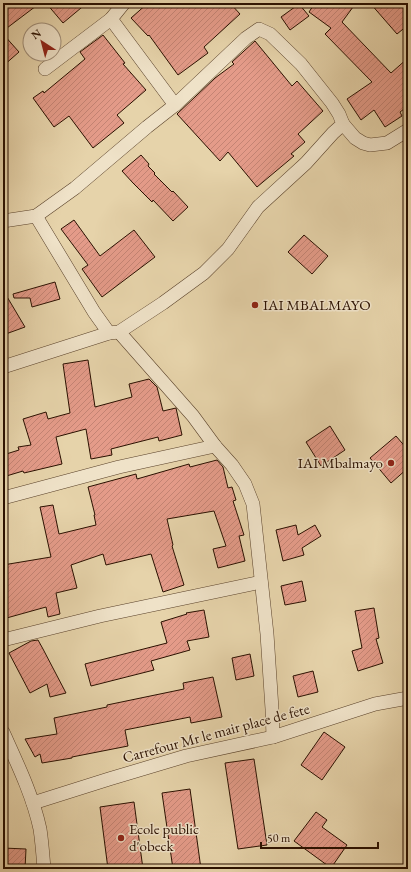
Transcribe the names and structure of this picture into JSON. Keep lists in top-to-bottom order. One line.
{"streets":{"street":["Carrefour Mr le mair place de fete"]},"places":["IAI MBALMAYO","IAI Mbalmayo","Ecole public d'obeck"],"scale_bar":"50 m","north":"top left"}
